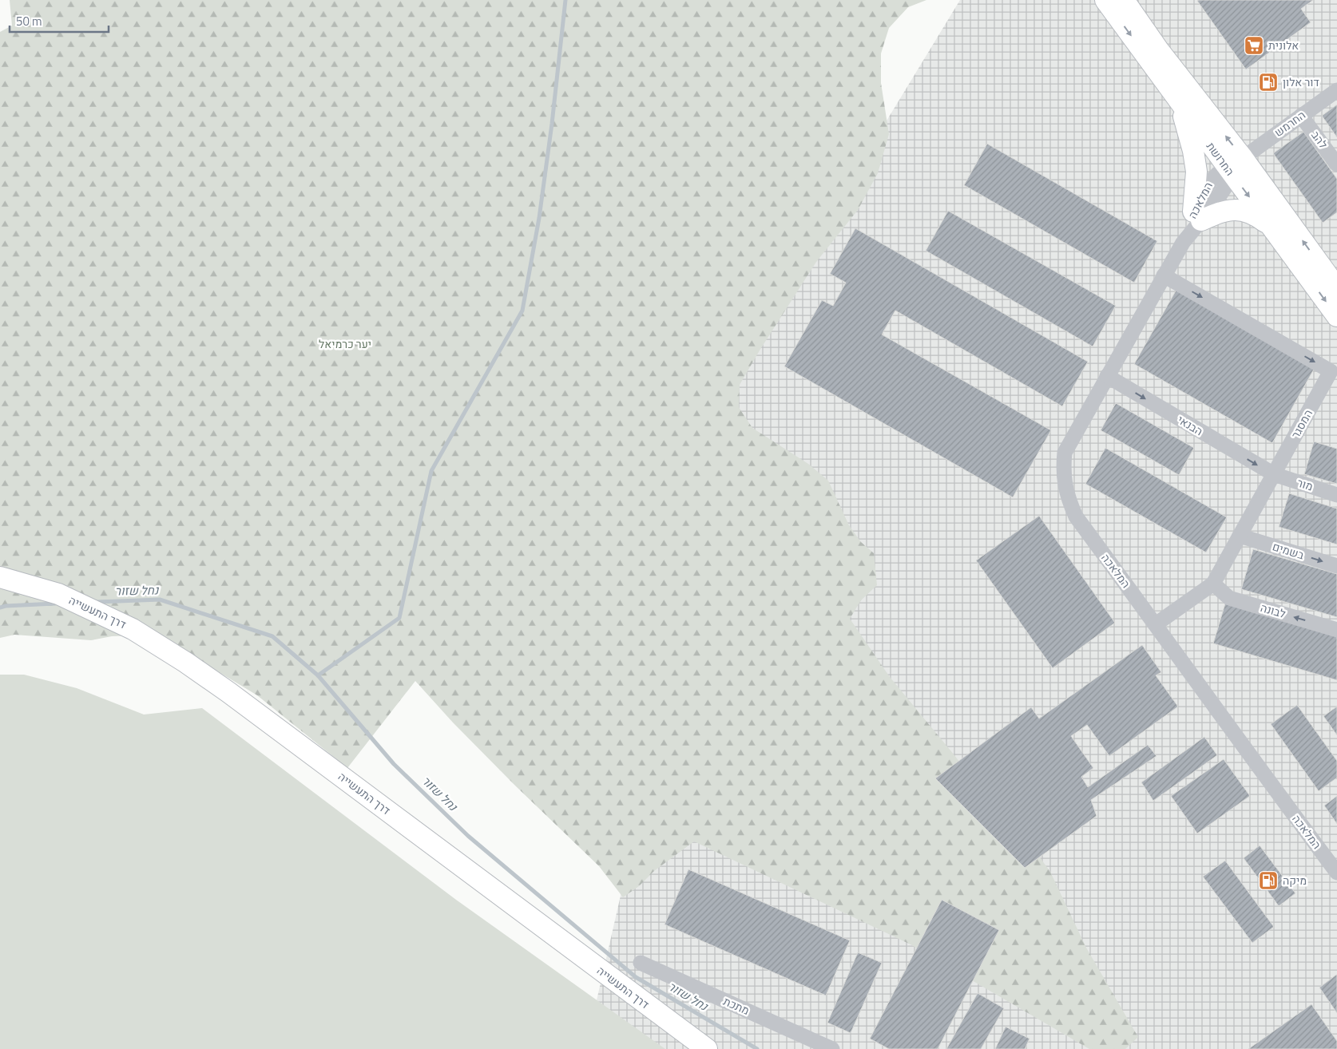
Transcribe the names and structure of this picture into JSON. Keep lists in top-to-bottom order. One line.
{"streets":{"street":["החרמש","להב","החרושת","המלאכה","המסגר","הבנאי","מור","בשמים","לבונה","דרך התעשייה","מתכת"]},"crossings":[["החרמש","להב"],["החרמש","החרושת"],["החרמש","המלאכה"],["החרושת","המלאכה"],["המלאכה","המסגר"],["המלאכה","הבנאי"],["המסגר","הבנאי"],["המסגר","מור"],["המסגר","בשמים"],["המסגר","לבונה"],["הבנאי","מור"]],"one_way":["הבנאי","בשמים","לבונה"],"water":["נחל שזור"],"parks":["יער כרמיאל"],"places":{"supermarket":["אלונית"],"fuel station":["דור אלון","מיקה"]},"scale_bar":"50 m"}
